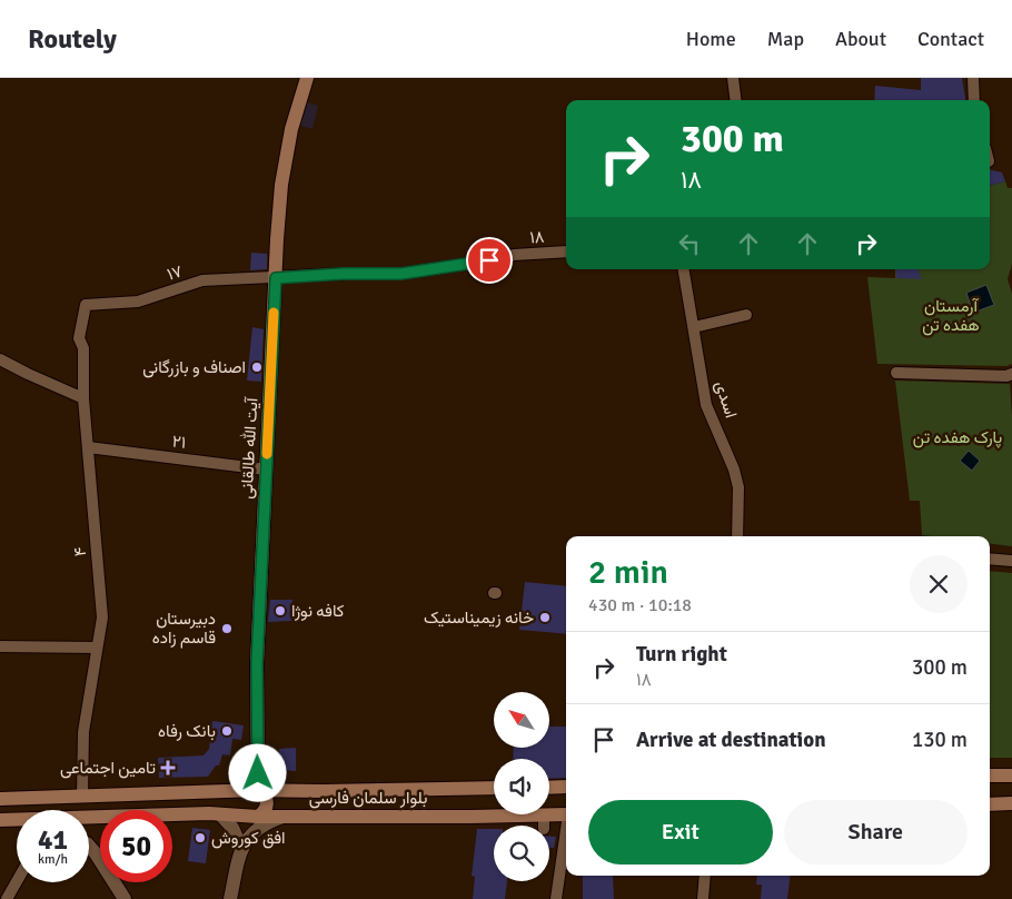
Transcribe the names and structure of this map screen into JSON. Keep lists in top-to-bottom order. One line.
{"streets":{"main road":["آیت الله طالقانی","بلوار سلمان فارسی"],"street":["۱۸","۱۷","اسدی","۲۱","۴"]},"crossings":[["۱۸","۱۷"],["۱۸","آیت الله طالقانی"],["۱۷","آیت الله طالقانی"],["۱۷","۴"],["۲۱","آیت الله طالقانی"],["۲۱","۴"],["آیت الله طالقانی","بلوار سلمان فارسی"],["۴","بلوار سلمان فارسی"]],"parks":["آرمستان هفده تن","پارک هفده تن"],"places":{"other":["اصناف و بازرگانی","کافه نوژا","خانه زیمیناستیک","دبیرستان قاسم زاده","بانک رفاه","افق کوروش"],"health":["تامین اجتماعی"]},"north":"top left","page":{"header":"Routely","nav":["Home","Map","About","Contact"],"turn":["300 m","۱۸"],"heading":["2 min","430 m · 10:18"],"list":[{"name":"Turn right","note":"۱۸","value":"300 m"},{"name":"Arrive at destination","value":"130 m"}],"buttons":["Exit","Share"],"speed":"41 km/h","limit":"50"}}
